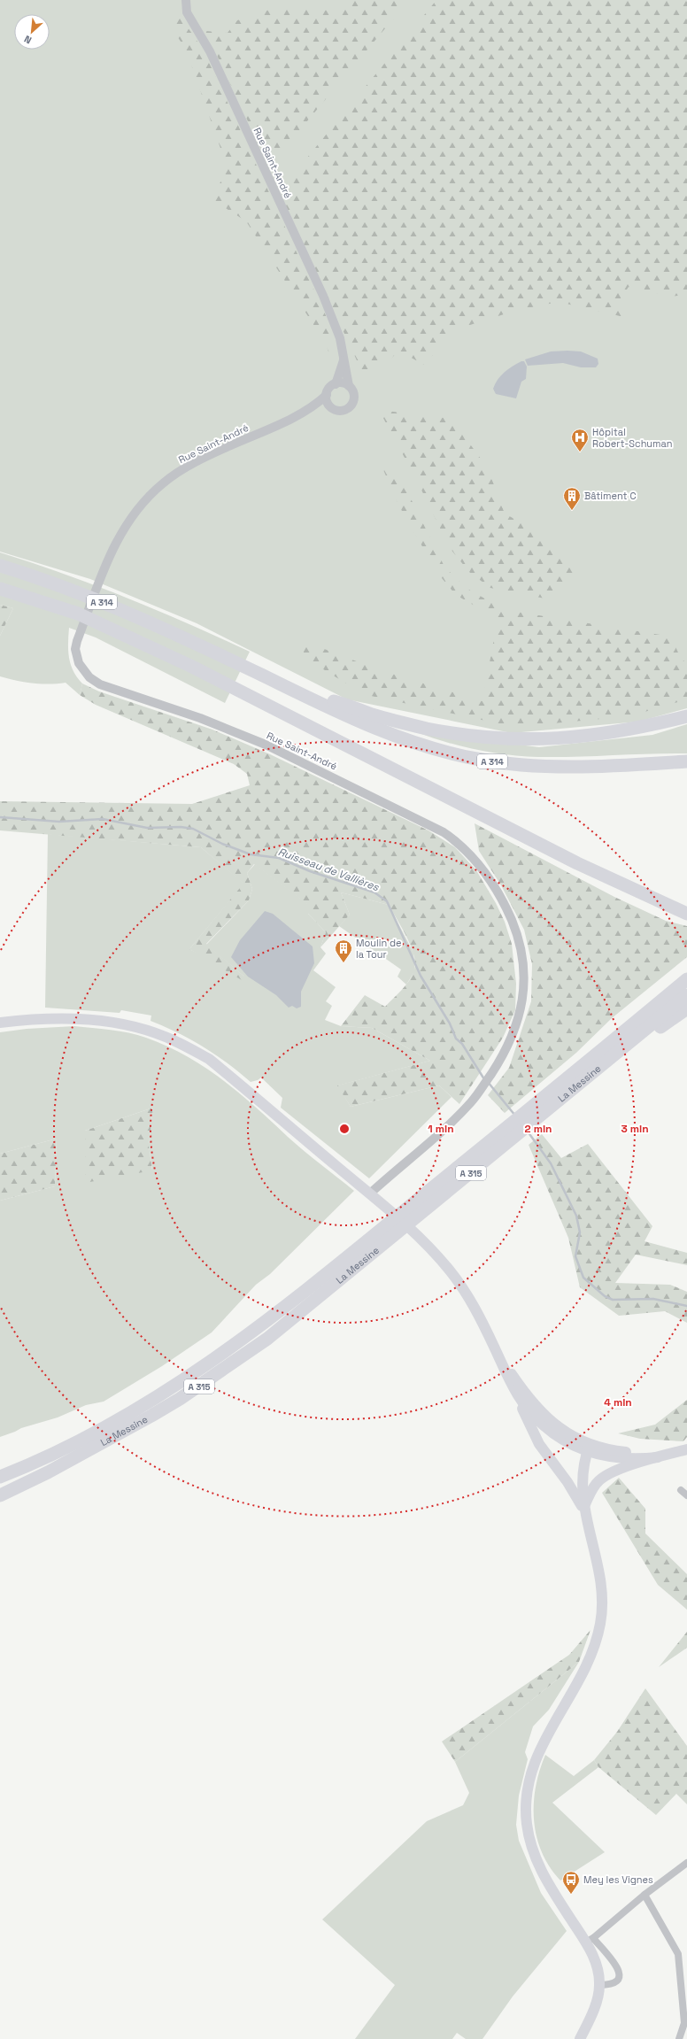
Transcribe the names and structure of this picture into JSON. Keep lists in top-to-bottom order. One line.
{"streets":{"highway":["A 314","La Messine","A 315"],"street":["Rue Saint-André"]},"water":["Ruisseau de Vallières"],"places":{"hospital":["Hôpital Robert-Schuman"],"building":["Bâtiment C","Moulin de la Tour"],"bus stop":["Mey les Vignes"]},"north":"bottom left","rings":["1 min","2 min","3 min","4 min"]}
